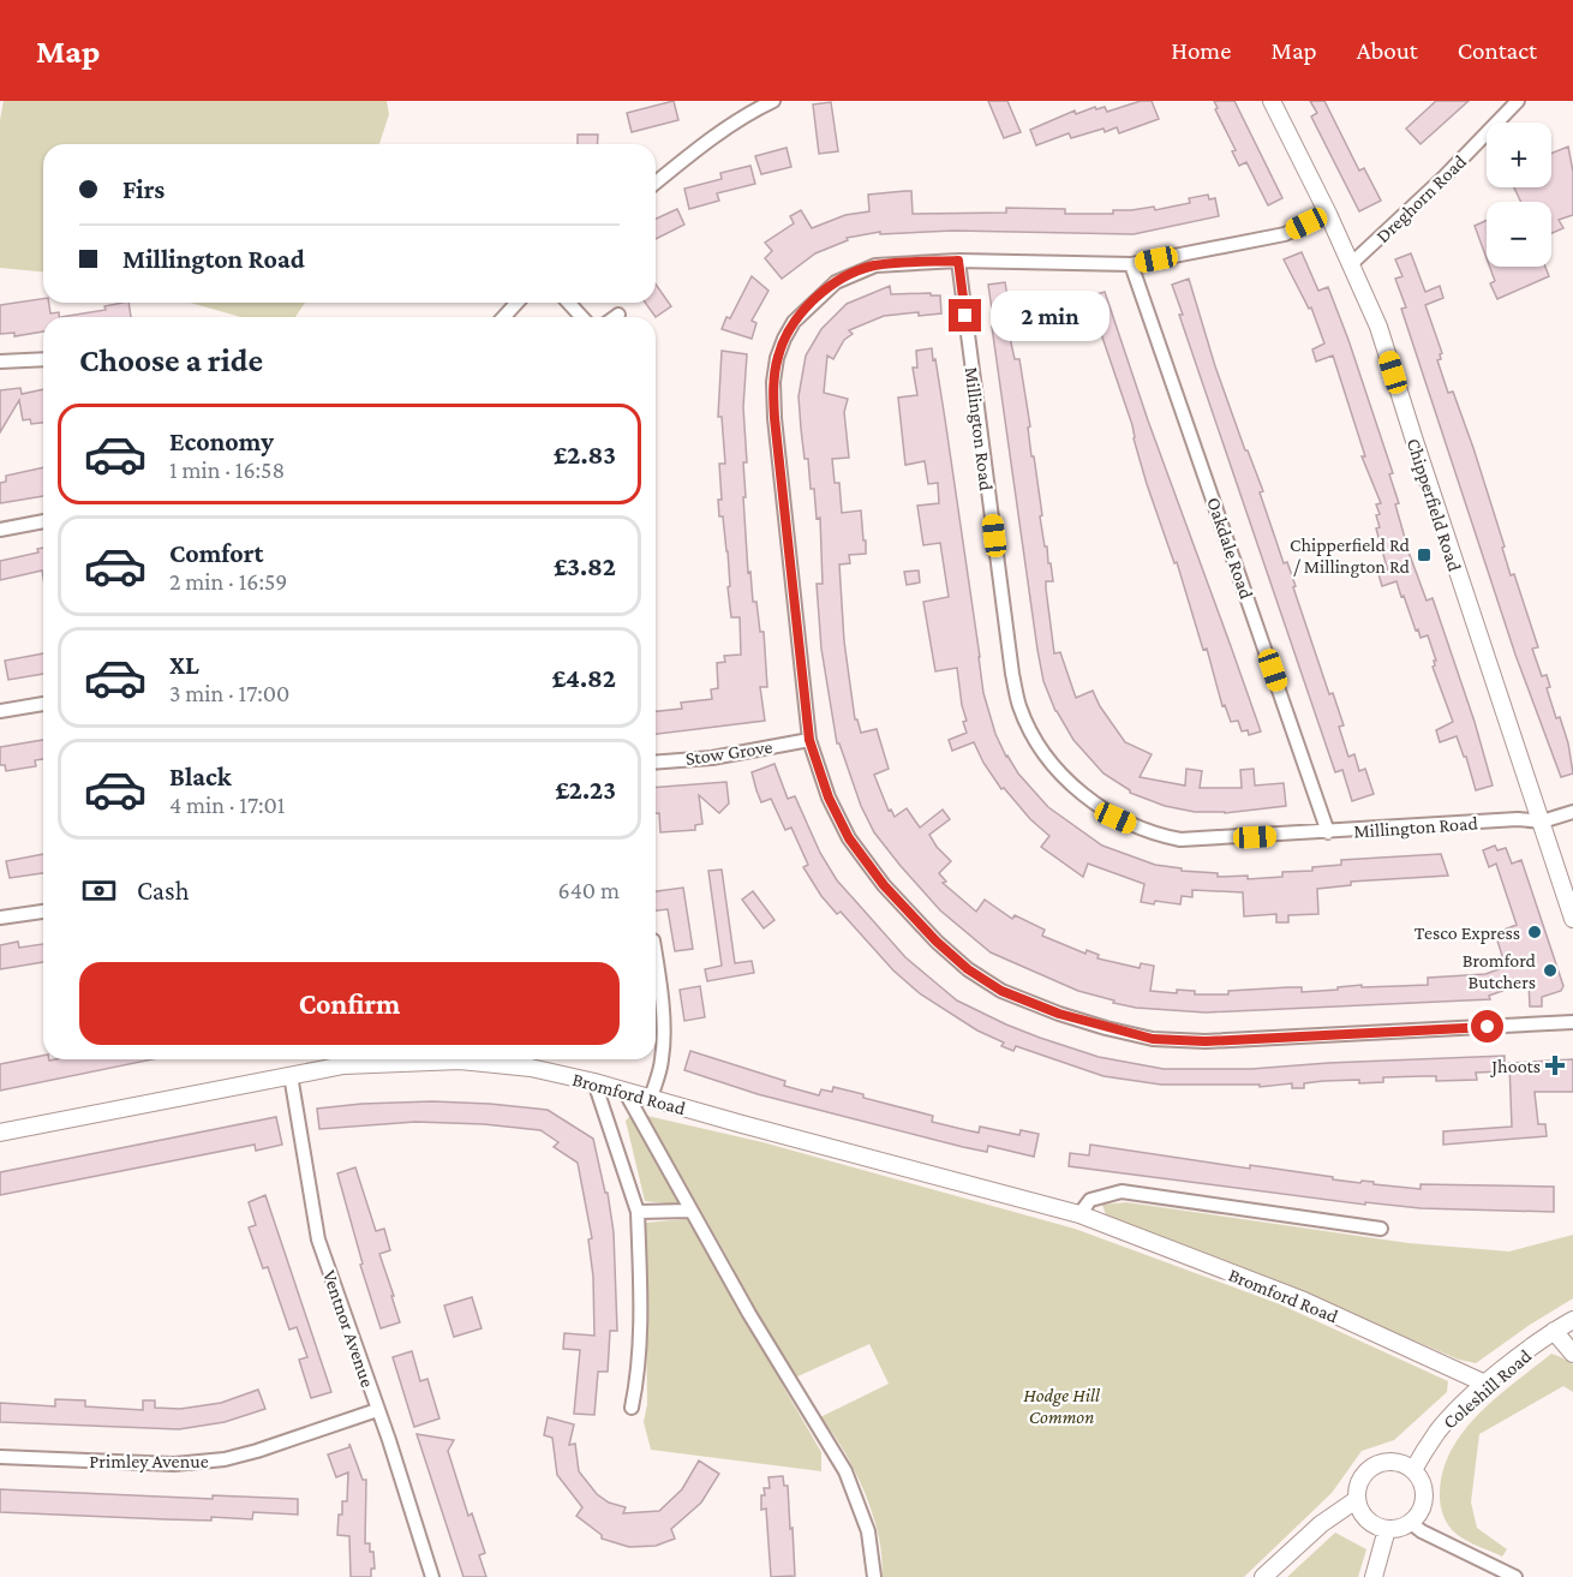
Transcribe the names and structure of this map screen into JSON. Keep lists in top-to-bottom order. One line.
{"streets":{"street":["Dreghorn Road","Millington Road","Chipperfield Road","Oakdale Road","Stow Grove","Bromford Road","Ventnor Avenue","Coleshill Road","Primley Avenue"]},"crossings":[["Dreghorn Road","Chipperfield Road"],["Millington Road","Chipperfield Road"],["Millington Road","Oakdale Road"],["Bromford Road","Ventnor Avenue"],["Bromford Road","Coleshill Road"],["Ventnor Avenue","Primley Avenue"]],"parks":["Hodge Hill Common"],"places":{"transit":["Chipperfield Rd / Millington Rd"],"other":["Tesco Express","Bromford Butchers"],"health":["Jhoots"]},"page":{"header":"Map","nav":["Home","Map","About","Contact"],"map_buttons":["+","−"],"banner":["Firs","Millington Road"],"bubble":"2 min","heading":"Choose a ride","list":[{"name":"Economy","note":"1 min · 16:58","value":"£2.83"},{"name":"Comfort","note":"2 min · 16:59","value":"£3.82"},{"name":"XL","note":"3 min · 17:00","value":"£4.82"},{"name":"Black","note":"4 min · 17:01","value":"£2.23"}],"pay":["Cash","640 m"],"buttons":"Confirm"}}
